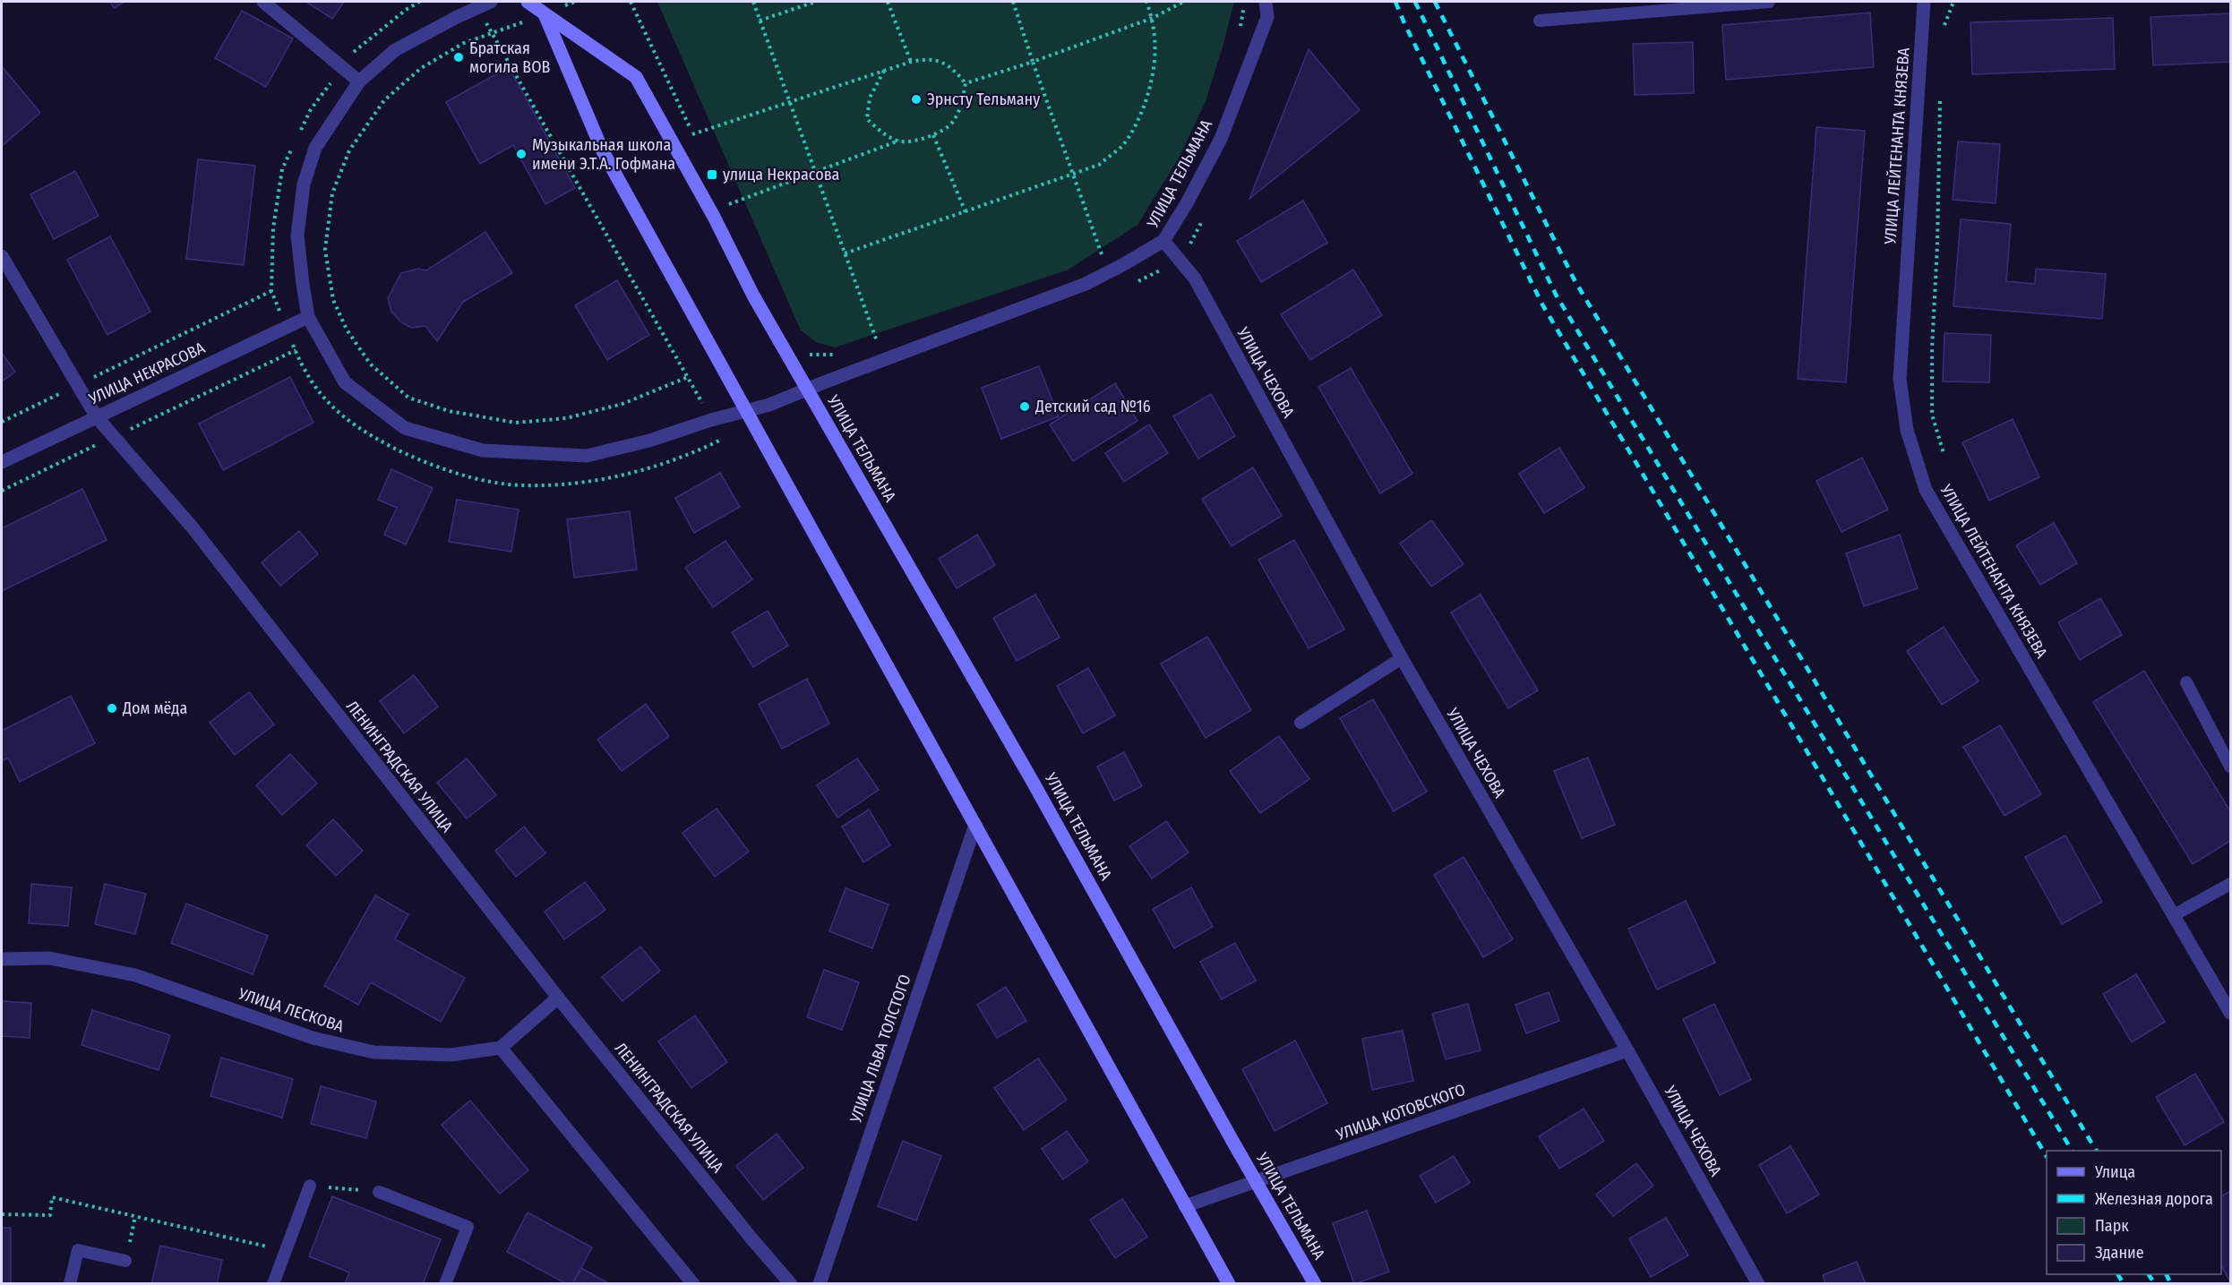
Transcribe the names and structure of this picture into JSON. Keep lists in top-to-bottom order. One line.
{"streets":{"main road":["УЛИЦА ТЕЛЬМАНА"],"street":["УЛИЦА ЛЕЙТЕНАНТА КНЯЗЕВА","УЛИЦА ЧЕХОВА","УЛИЦА НЕКРАСОВА","ЛЕНИНГРАДСКАЯ УЛИЦА","УЛИЦА ЛЕСКОВА","УЛИЦА ЛЬВА ТОЛСТОГО","УЛИЦА КОТОВСКОГО"]},"crossings":[["УЛИЦА ТЕЛЬМАНА","УЛИЦА ЧЕХОВА"],["УЛИЦА ТЕЛЬМАНА","УЛИЦА НЕКРАСОВА"],["УЛИЦА ТЕЛЬМАНА","УЛИЦА КОТОВСКОГО"],["УЛИЦА ЧЕХОВА","УЛИЦА КОТОВСКОГО"],["УЛИЦА НЕКРАСОВА","ЛЕНИНГРАДСКАЯ УЛИЦА"]],"places":{"other":["Братская могила ВОВ","Эрнсту Тельману","Музыкальная школа имени Э.Т.А. Гофмана","Детский сад №16","Дом мёда"],"transit":["улица Некрасова"]},"legend":["Улица","Железная дорога","Парк","Здание"]}
